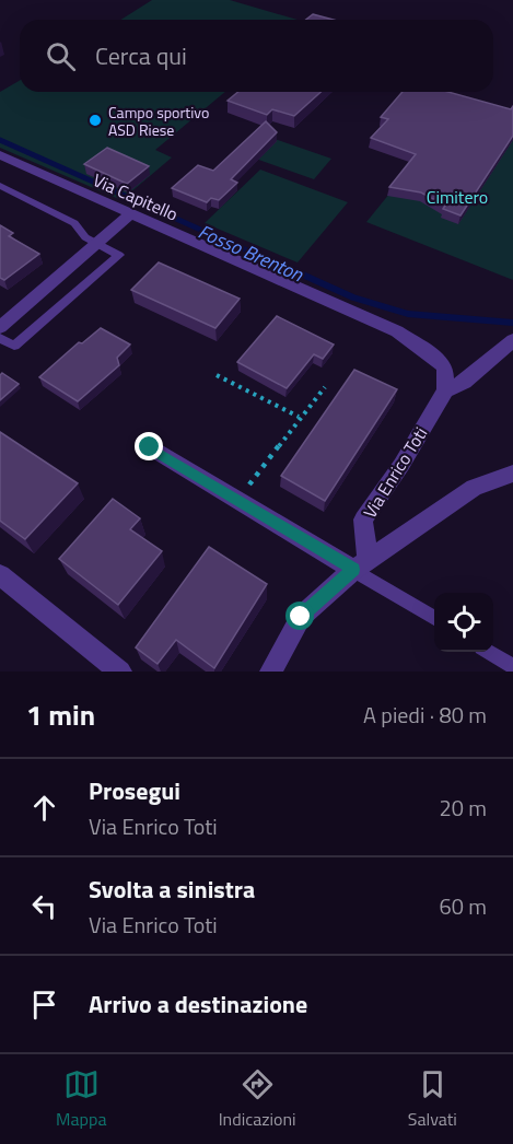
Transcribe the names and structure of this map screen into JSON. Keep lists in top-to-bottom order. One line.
{"streets":{"street":["Via Capitello","Via Enrico Toti"]},"crossings":[["Via Capitello","Via Enrico Toti"]],"water":["Fosso Brenton"],"parks":["Cimitero"],"places":["Campo sportivo ASD Riese"],"page":{"search":"Cerca qui","heading":["1 min","A piedi · 80 m"],"list":[["Prosegui","Via Enrico Toti","20 m"],["Svolta a sinistra","Via Enrico Toti","60 m"],"Arrivo a destinazione"],"nav":["Mappa","Indicazioni","Salvati"]}}
